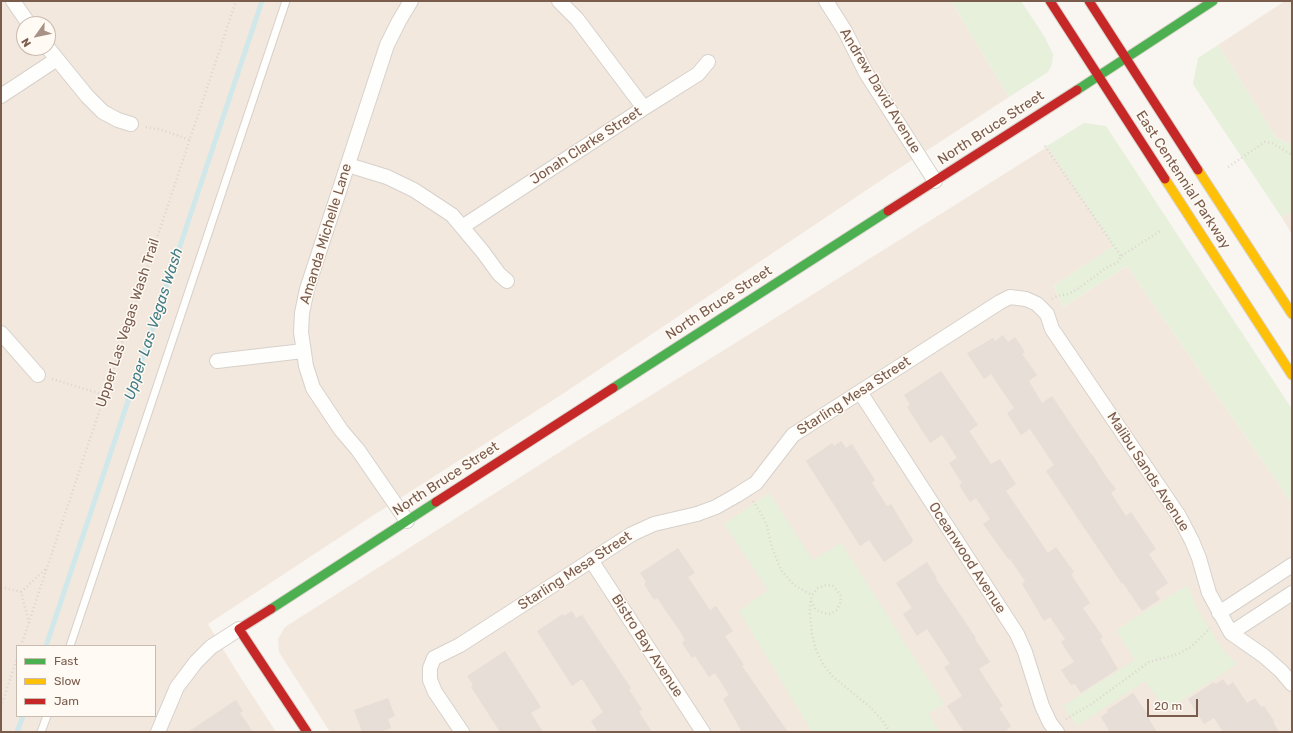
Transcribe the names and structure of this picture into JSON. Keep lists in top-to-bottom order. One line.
{"streets":{"street":["Andrew David Avenue","North Bruce Street","Jonah Clarke Street","East Centennial Parkway","Amanda Michelle Lane","Starling Mesa Street","Malibu Sands Avenue","Oceanwood Avenue","Bistro Bay Avenue"],"path":["Upper Las Vegas Wash Trail"]},"crossings":[["Andrew David Avenue","North Bruce Street"],["North Bruce Street","East Centennial Parkway"],["North Bruce Street","Amanda Michelle Lane"],["Starling Mesa Street","Malibu Sands Avenue"],["Starling Mesa Street","Oceanwood Avenue"],["Starling Mesa Street","Bistro Bay Avenue"]],"water":["Upper Las Vegas Wash"],"legend":["Fast","Slow","Jam"],"scale_bar":"20 m","north":"bottom left"}
